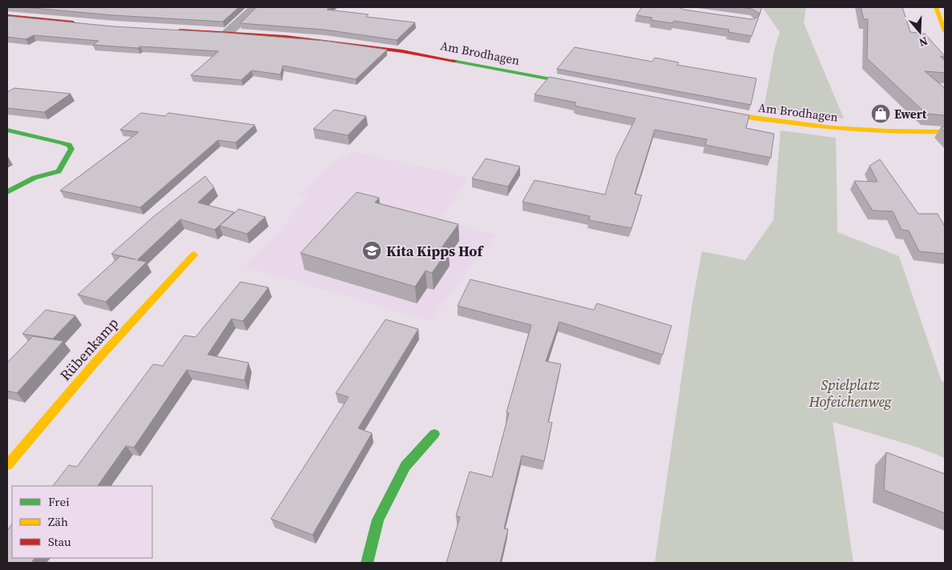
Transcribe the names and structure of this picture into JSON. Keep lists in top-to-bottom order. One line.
{"streets":{"street":["Am Brodhagen","Rübenkamp"]},"parks":["Spielplatz Hofeichenweg"],"places":{"shop":["Ewert"],"school or university":["Kita Kipps Hof"]},"legend":["Frei","Zäh","Stau"],"north":"bottom"}
